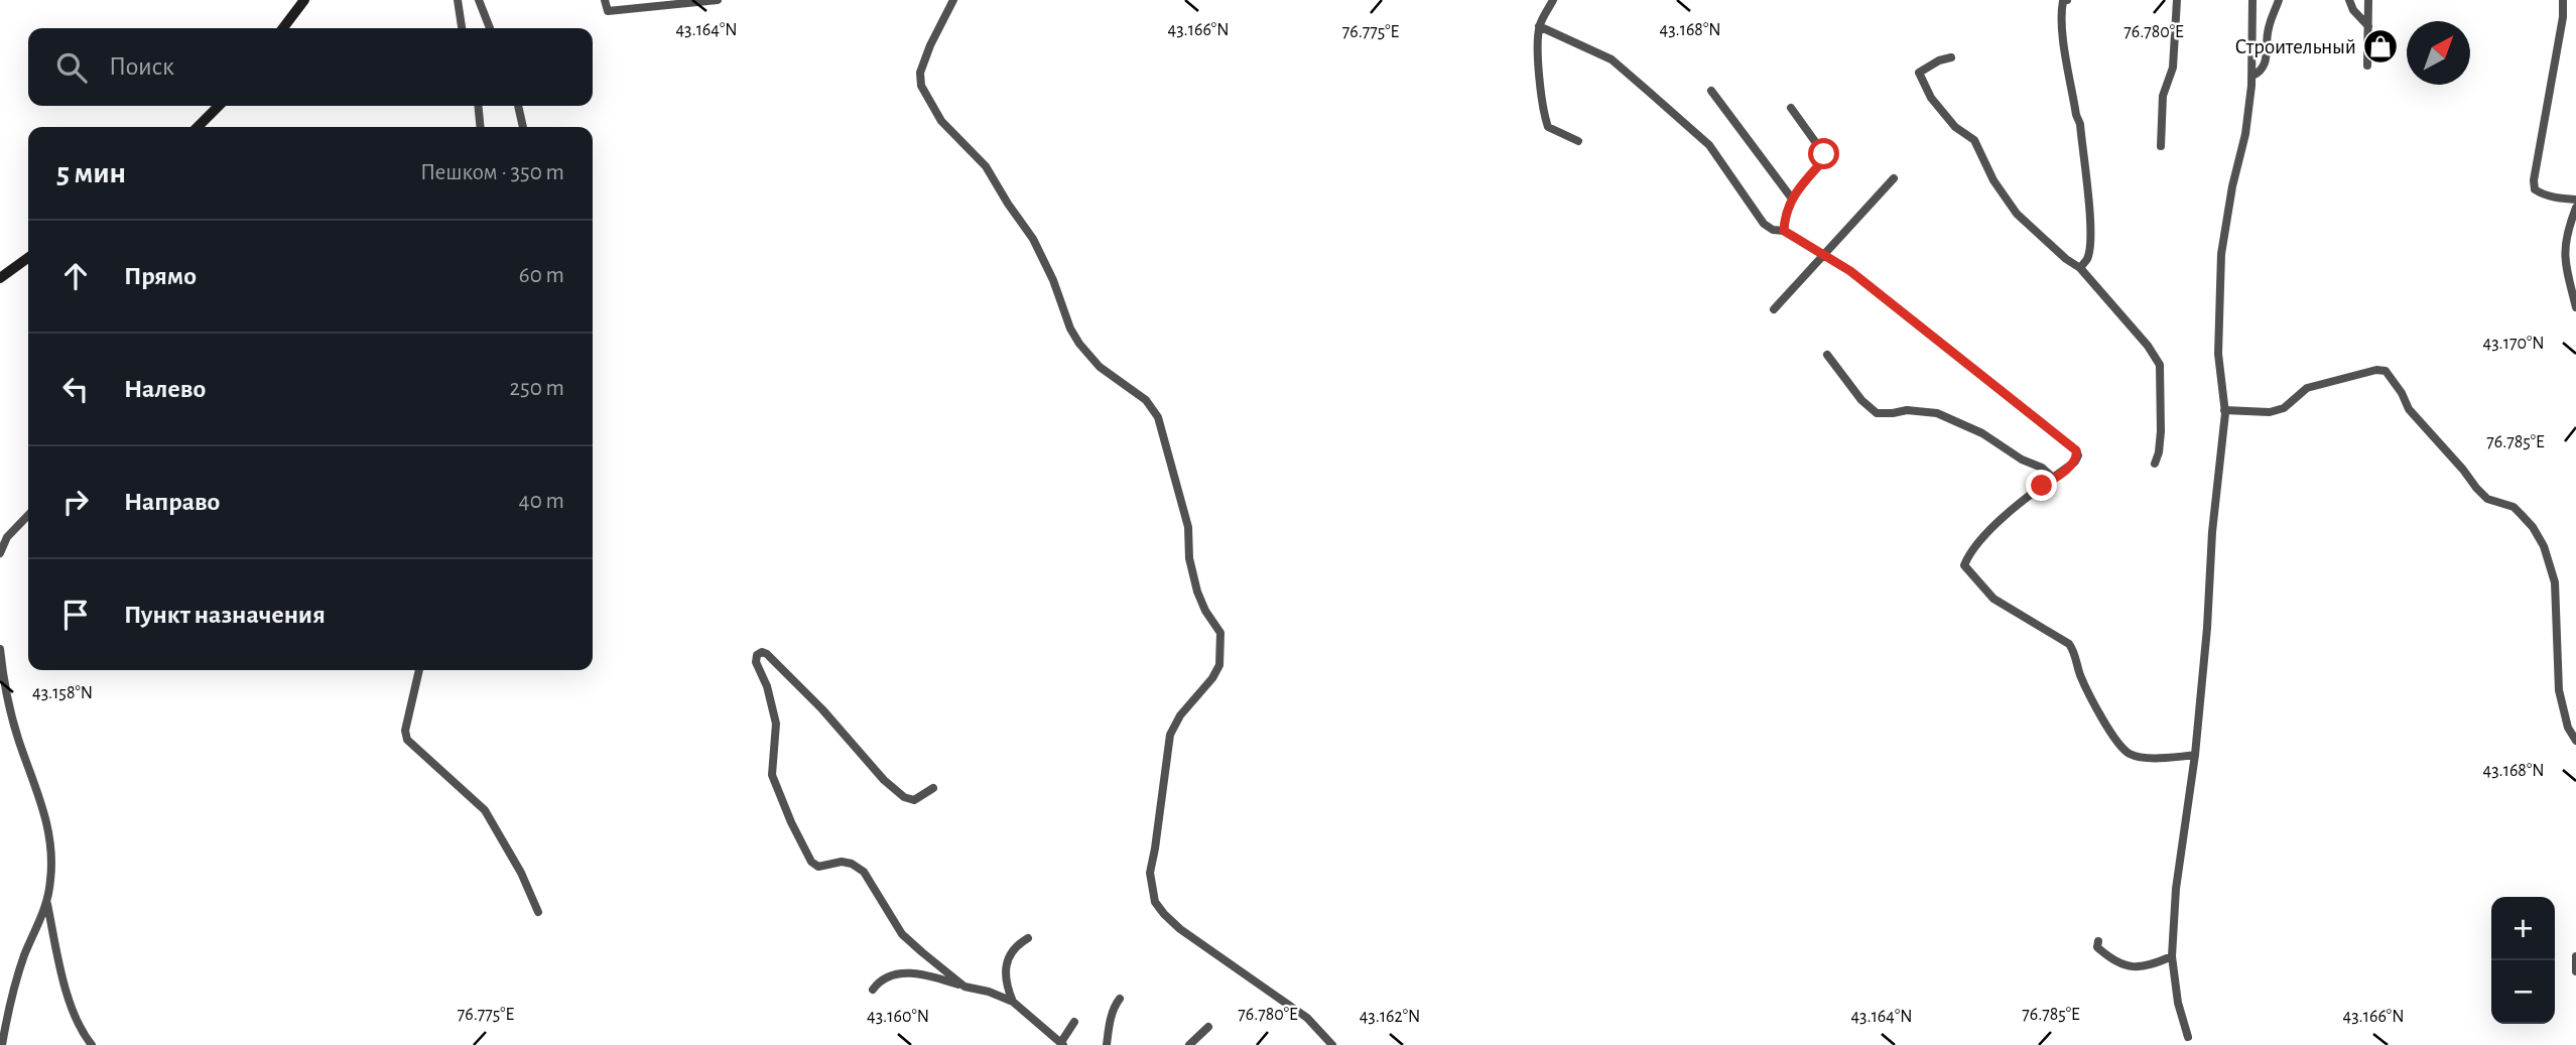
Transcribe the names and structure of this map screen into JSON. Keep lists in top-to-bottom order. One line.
{"places":{"shop":["Строительный"]},"north":"top right","page":{"search":"Поиск","heading":["5 мин","Пешком · 350 m"],"list":[["Прямо","60 m"],["Налево","250 m"],["Направо","40 m"],"Пункт назначения"],"map_buttons":["+","−"]},"coordinates":["43.164°N","43.166°N","43.168°N","76.775°E","76.780°E","43.170°N","76.785°E","43.158°N","43.160°N","43.162°N"]}
